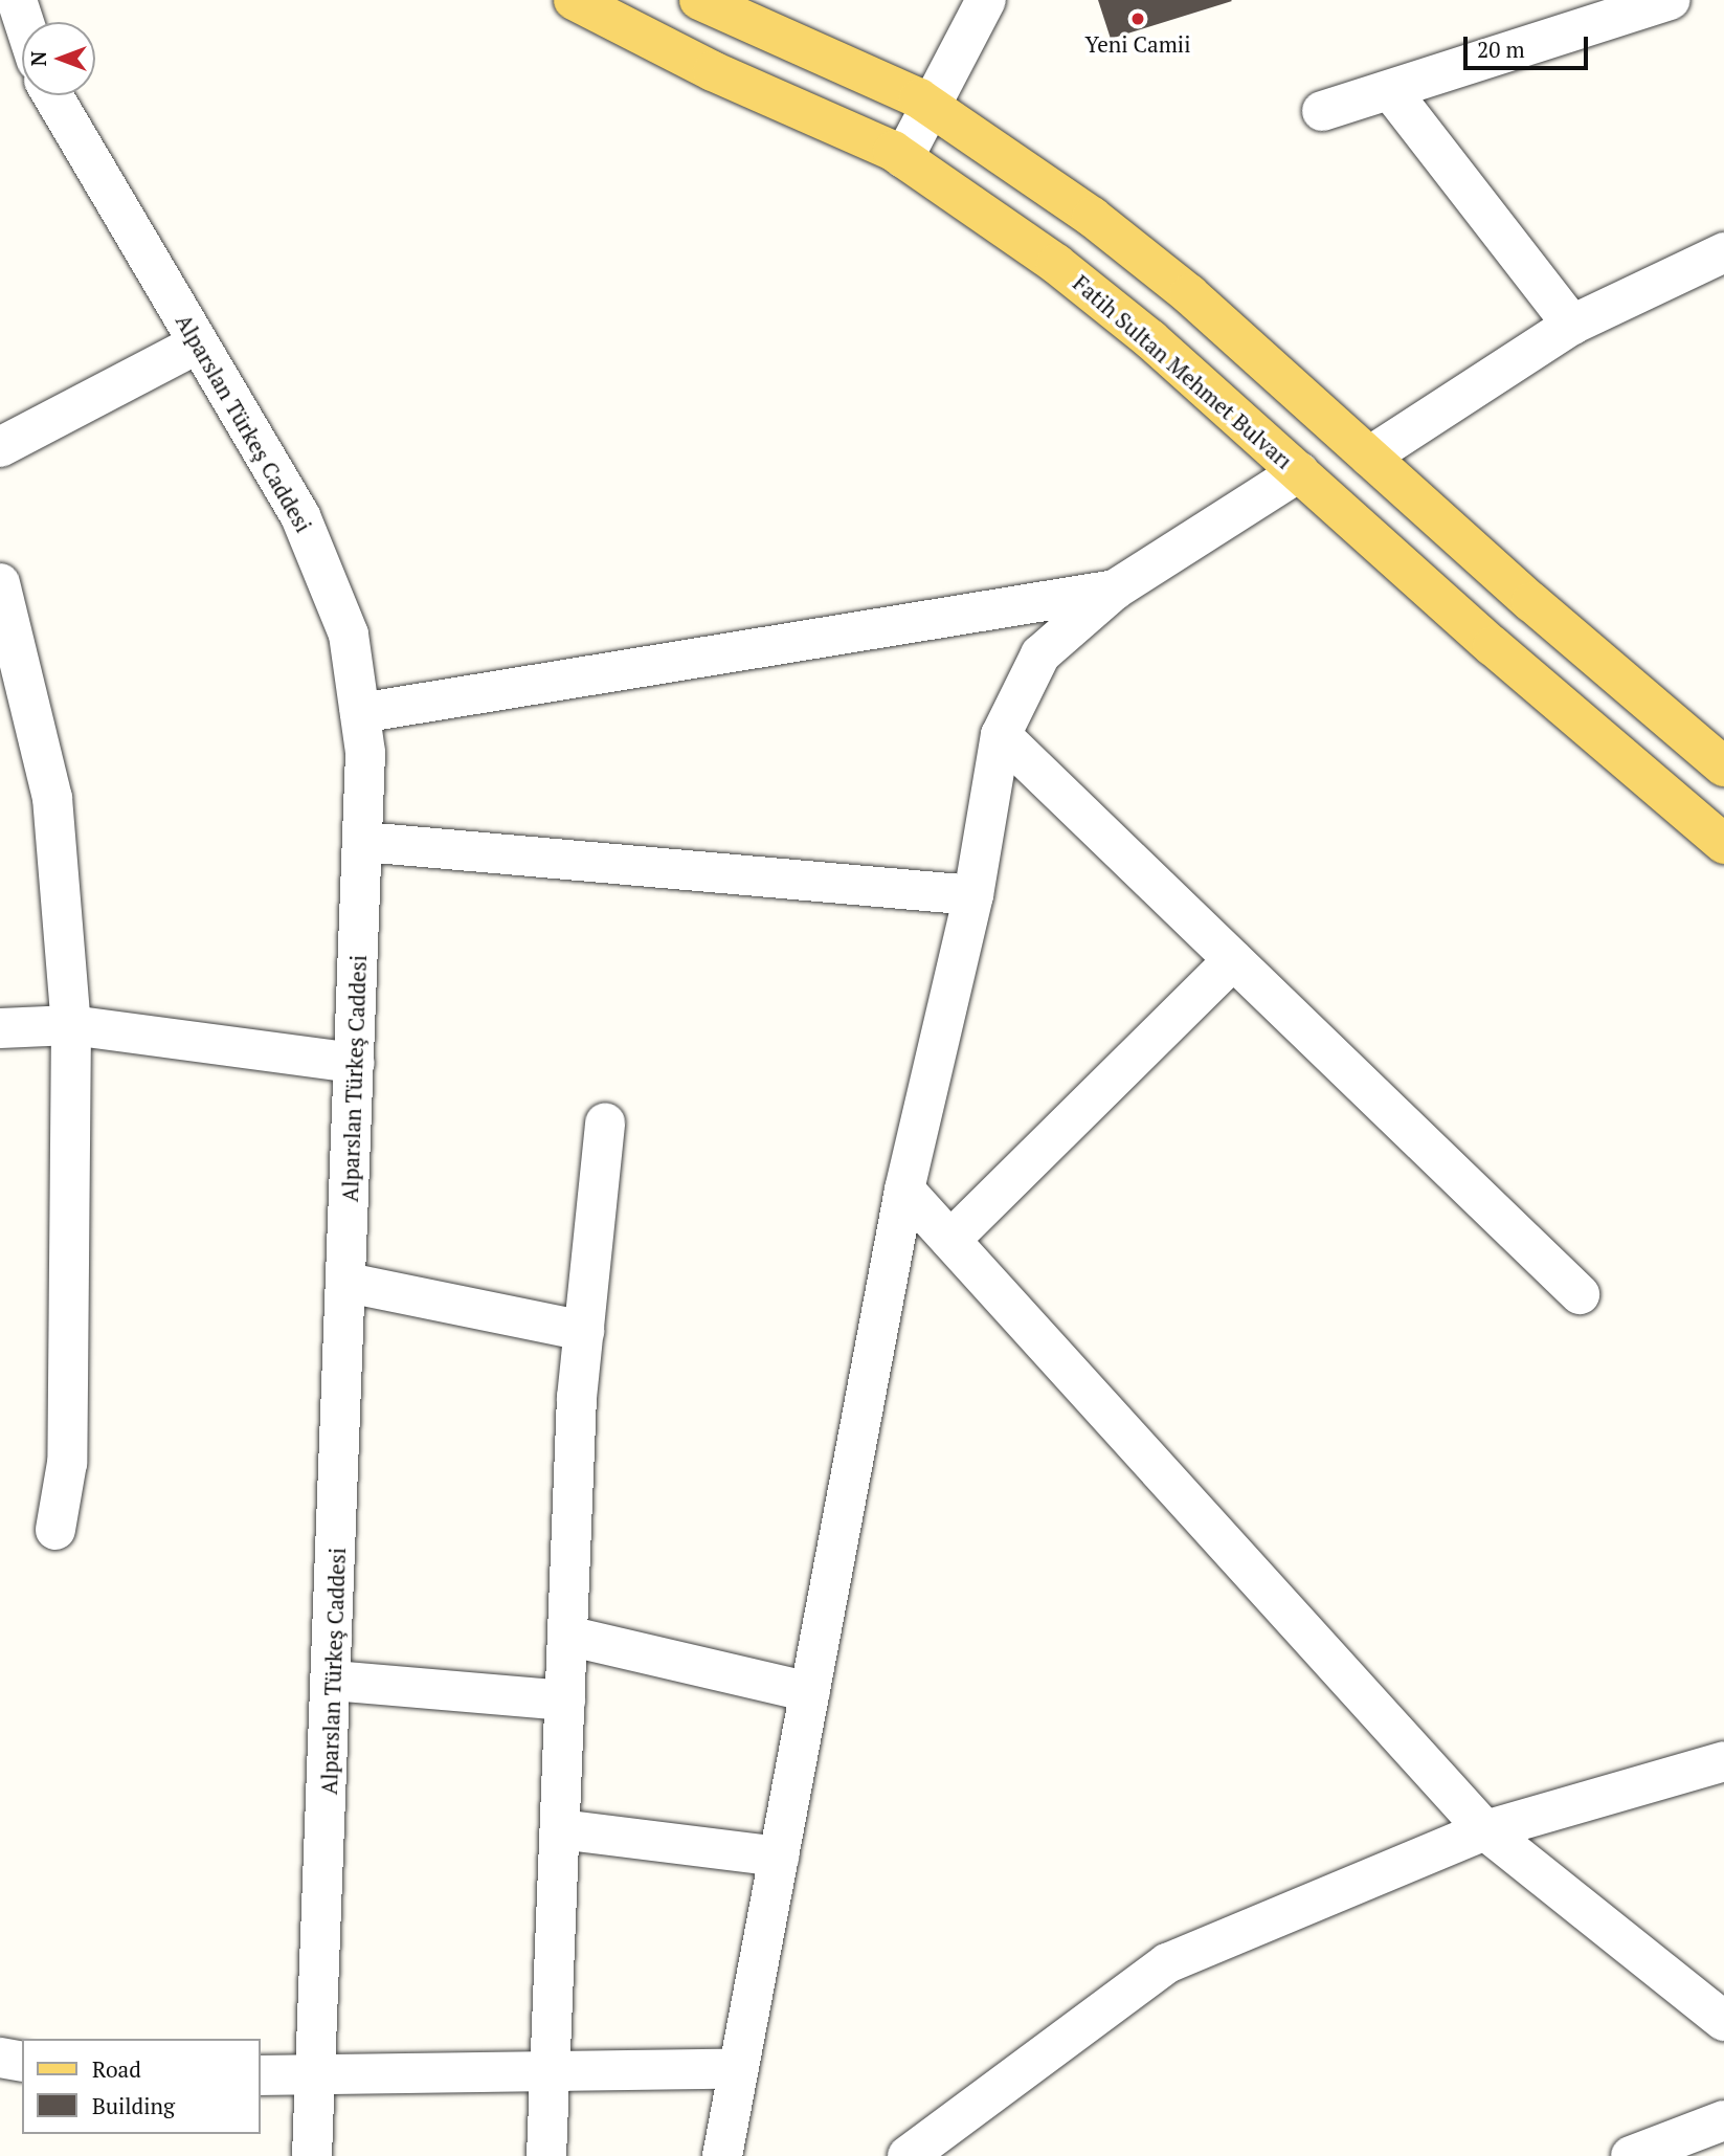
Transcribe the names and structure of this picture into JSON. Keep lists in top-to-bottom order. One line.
{"streets":{"main road":["Fatih Sultan Mehmet Bulvarı"],"street":["Alparslan Türkeş Caddesi"]},"places":["Yeni Camii"],"legend":["Road","Building"],"scale_bar":"20 m","north":"left"}
